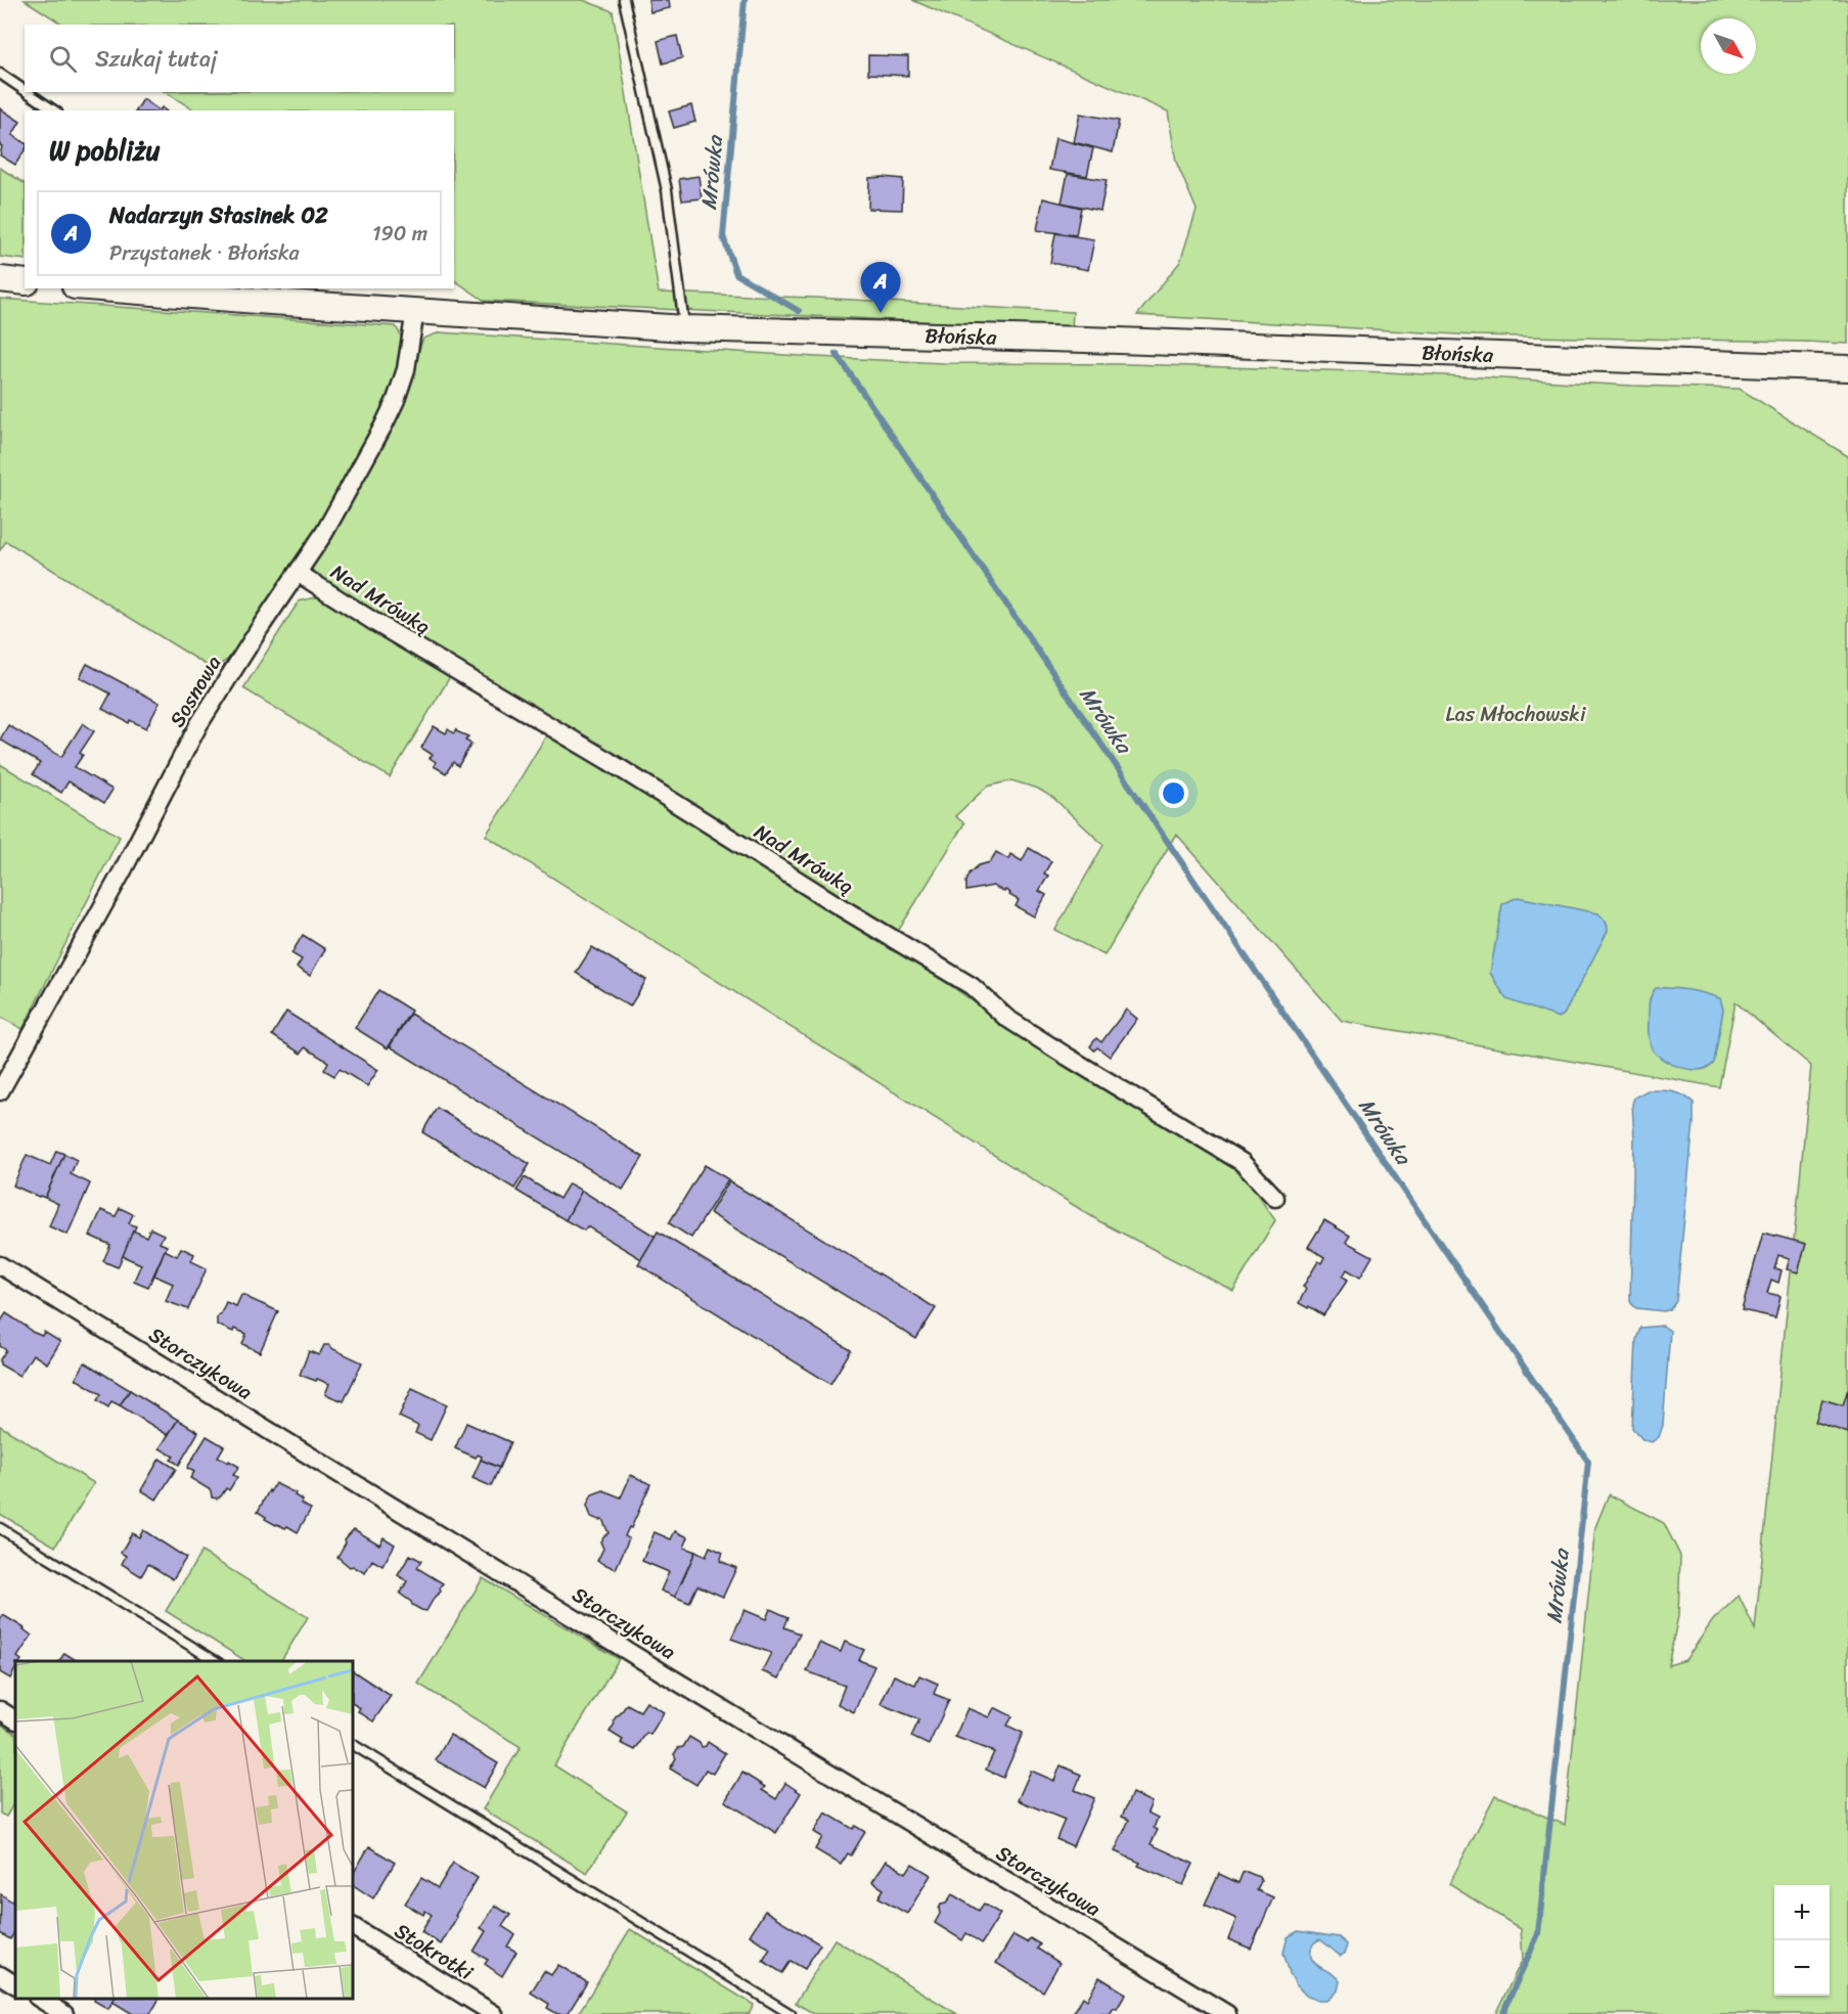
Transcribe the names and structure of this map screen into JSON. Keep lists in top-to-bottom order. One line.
{"streets":{"main road":["Błońska"],"street":["Nad Mrówką","Sosnowa","Storczykowa","Stokrotki"]},"crossings":[["Błońska","Sosnowa"],["Nad Mrówką","Sosnowa"]],"water":["Mrówka"],"parks":["Las Młochowski"],"north":"bottom right","page":{"search":"Szukaj tutaj","heading":"W pobliżu","list":[{"mark":"A","name":"Nadarzyn Stasinek 02","note":"Przystanek · Błońska","value":"190 m"}],"pins":"A","map_buttons":["+","−"]}}
